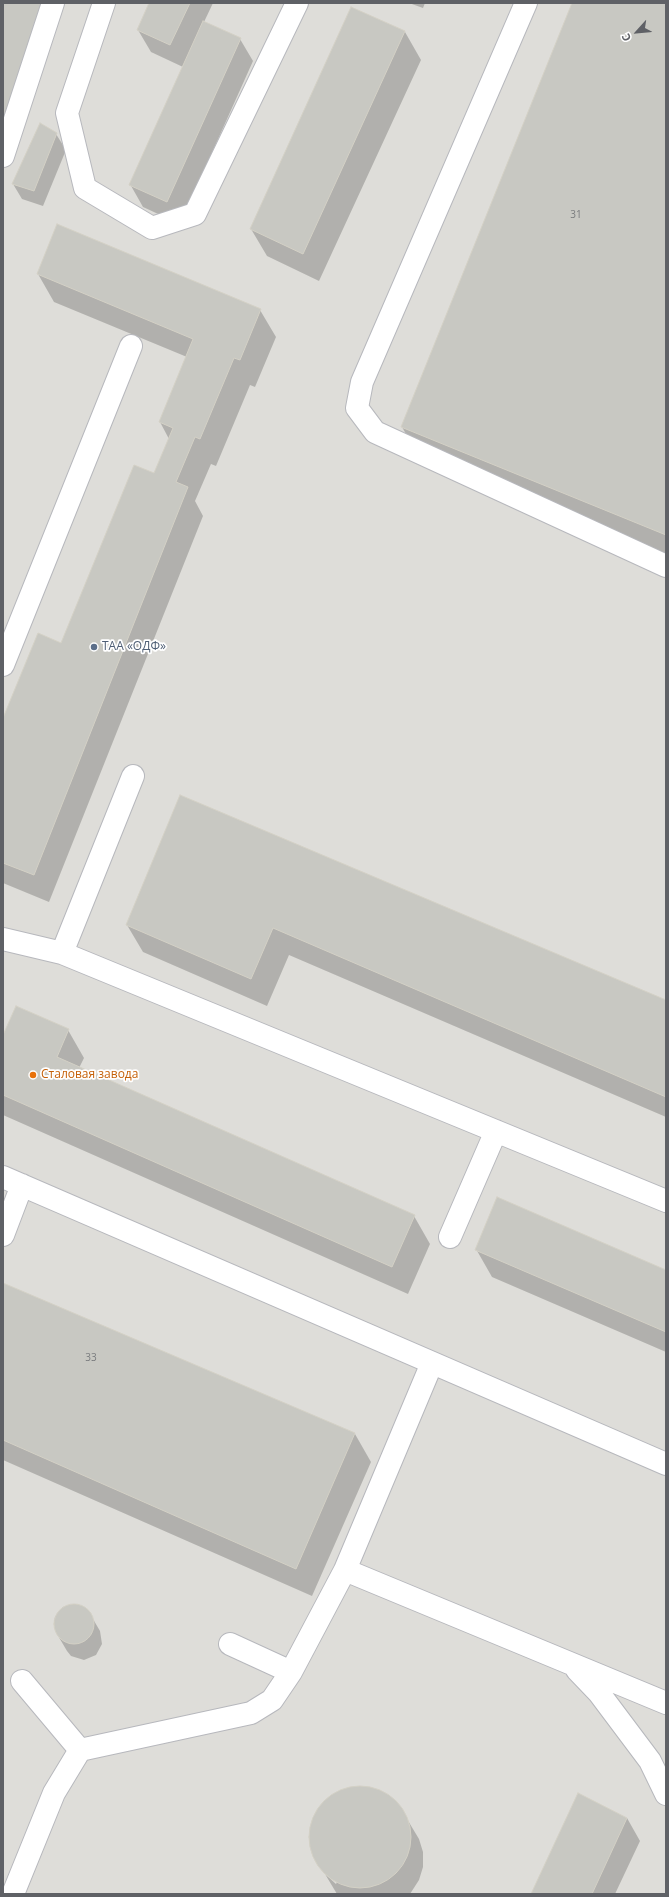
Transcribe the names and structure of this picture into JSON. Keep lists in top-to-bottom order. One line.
{"places":["ТАА «ОДФ»","Сталовая завода"],"house_numbers":["31","33"],"north":"bottom left"}
